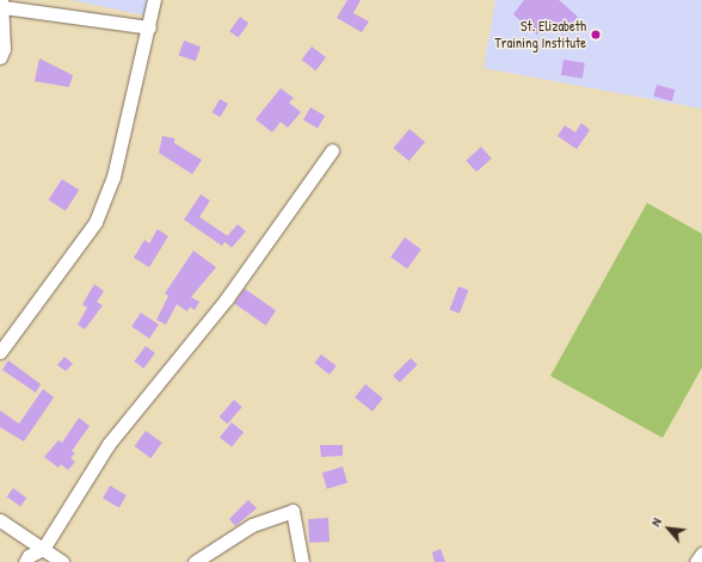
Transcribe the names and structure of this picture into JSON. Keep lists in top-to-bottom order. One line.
{"places":["St. Elizabeth Training Institute"],"north":"top left"}
